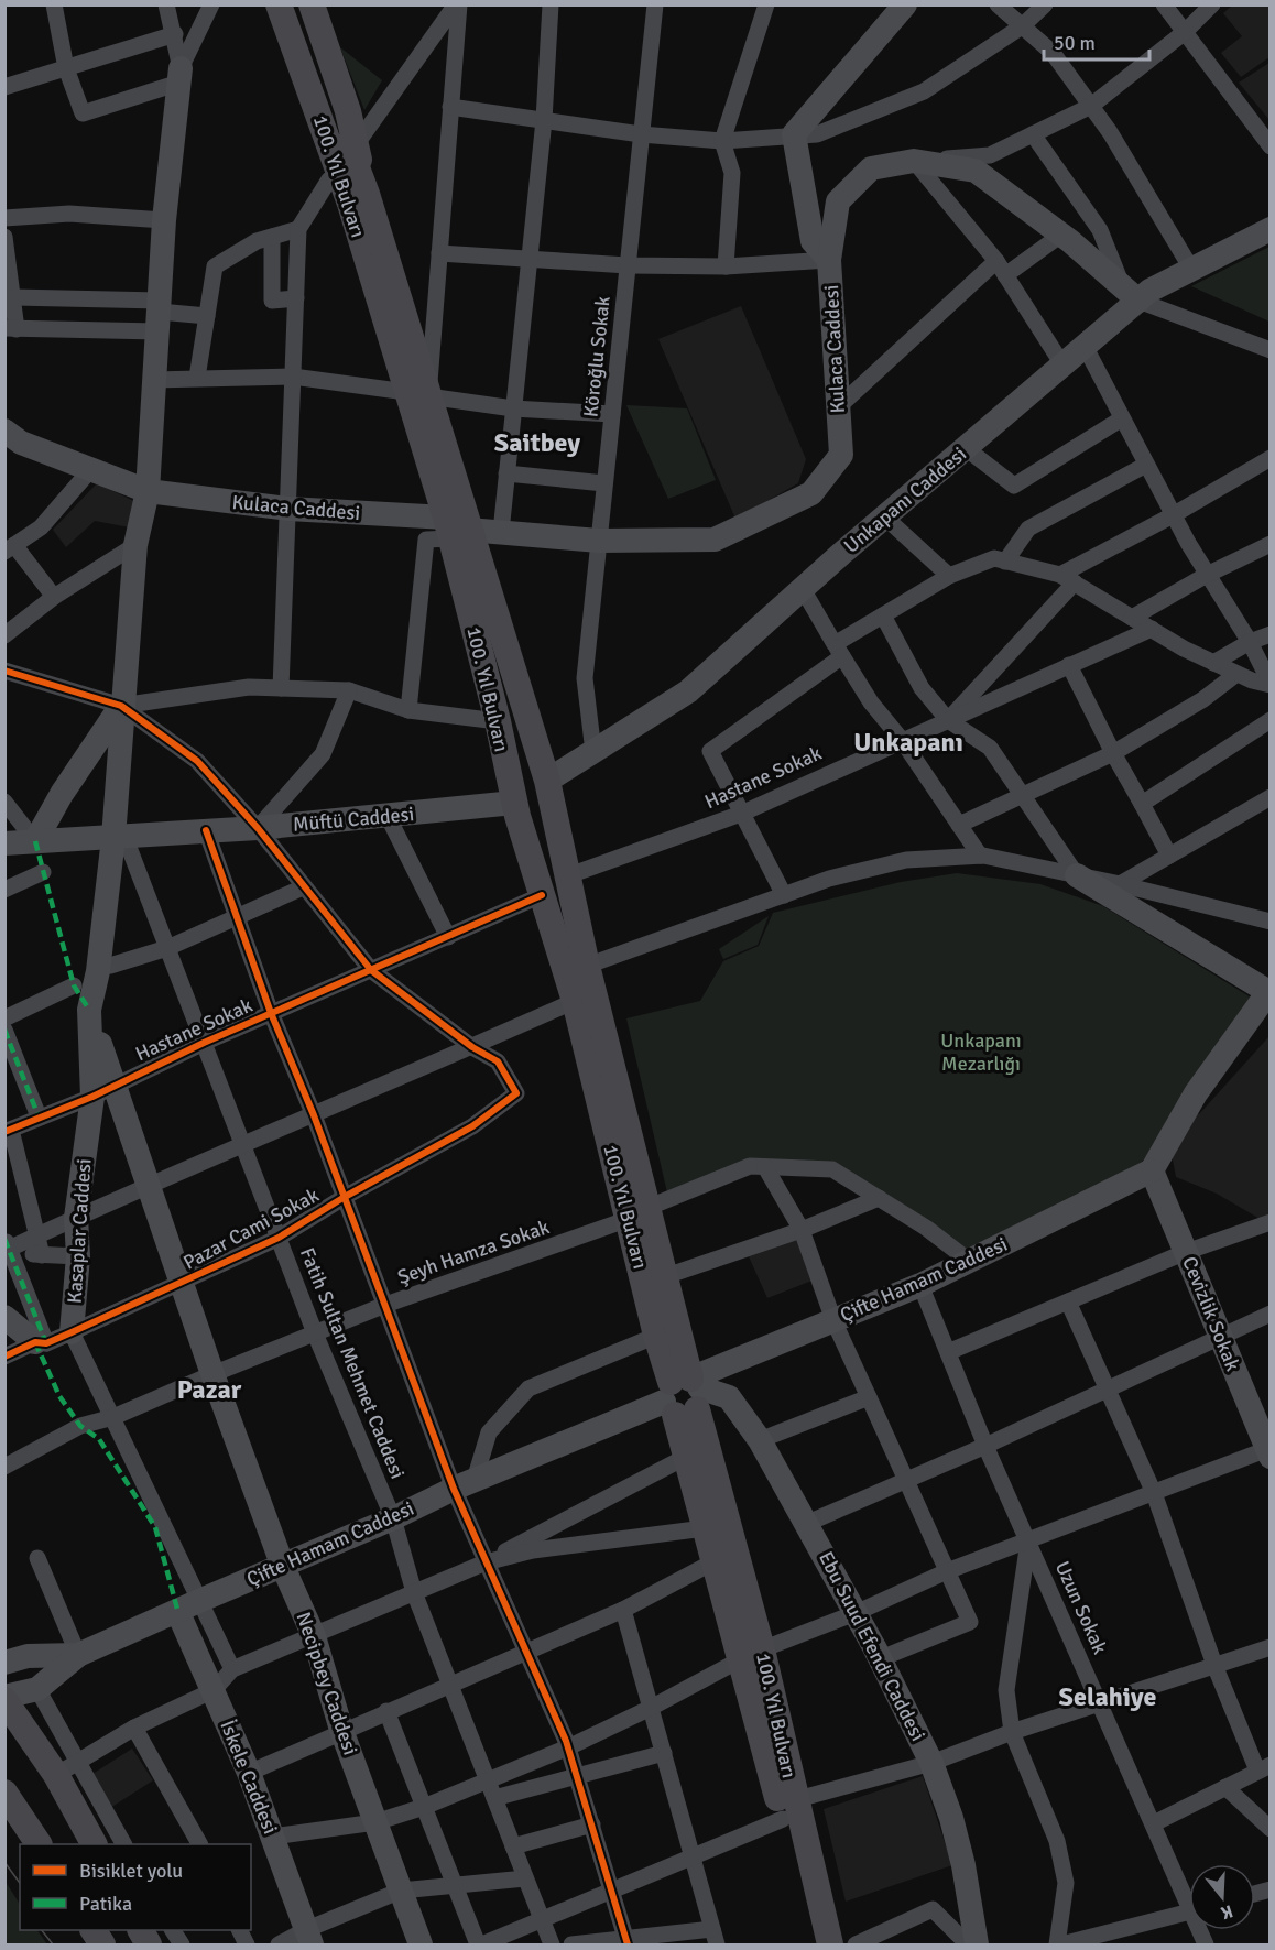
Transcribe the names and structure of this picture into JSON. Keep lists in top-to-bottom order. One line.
{"streets":{"main road":["100. Yıl Bulvarı","Kulaca Caddesi","Unkapanı Caddesi","Müftü Caddesi","Kasaplar Caddesi","Çifte Hamam Caddesi","Cevizlik Sokak","Ebu Suud Efendi Caddesi","Necipbey Caddesi","İskele Caddesi"],"street":["Köroğlu Sokak","Hastane Sokak","Pazar Cami Sokak","Şeyh Hamza Sokak","Fatih Sultan Mehmet Caddesi","Uzun Sokak"]},"crossings":[["100. Yıl Bulvarı","Kulaca Caddesi"],["100. Yıl Bulvarı","Unkapanı Caddesi"],["100. Yıl Bulvarı","Hastane Sokak"],["100. Yıl Bulvarı","Müftü Caddesi"],["100. Yıl Bulvarı","Şeyh Hamza Sokak"],["100. Yıl Bulvarı","Çifte Hamam Caddesi"],["100. Yıl Bulvarı","Ebu Suud Efendi Caddesi"],["Kulaca Caddesi","Köroğlu Sokak"],["Kulaca Caddesi","Unkapanı Caddesi"],["Köroğlu Sokak","Unkapanı Caddesi"],["Hastane Sokak","Kasaplar Caddesi"],["Hastane Sokak","Fatih Sultan Mehmet Caddesi"],["Hastane Sokak","Necipbey Caddesi"],["Müftü Caddesi","Fatih Sultan Mehmet Caddesi"],["Müftü Caddesi","Necipbey Caddesi"],["Pazar Cami Sokak","Kasaplar Caddesi"],["Pazar Cami Sokak","Fatih Sultan Mehmet Caddesi"],["Pazar Cami Sokak","Necipbey Caddesi"],["Kasaplar Caddesi","Necipbey Caddesi"],["Şeyh Hamza Sokak","Çifte Hamam Caddesi"],["Şeyh Hamza Sokak","Fatih Sultan Mehmet Caddesi"],["Şeyh Hamza Sokak","Necipbey Caddesi"],["Çifte Hamam Caddesi","Cevizlik Sokak"],["Çifte Hamam Caddesi","Fatih Sultan Mehmet Caddesi"],["Çifte Hamam Caddesi","Uzun Sokak"],["Çifte Hamam Caddesi","Ebu Suud Efendi Caddesi"],["Çifte Hamam Caddesi","Necipbey Caddesi"],["Çifte Hamam Caddesi","İskele Caddesi"],["Fatih Sultan Mehmet Caddesi","Necipbey Caddesi"]],"districts":["Saitbey","Unkapanı","Pazar","Selahiye"],"parks":["Unkapanı Mezarlığı"],"legend":["Bisiklet yolu","Patika"],"scale_bar":"50 m","north":"bottom"}
